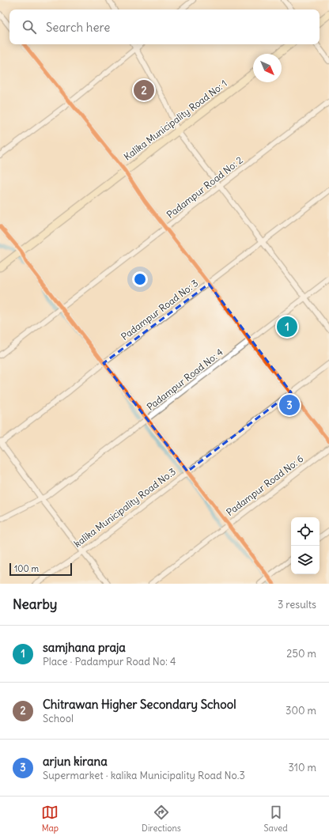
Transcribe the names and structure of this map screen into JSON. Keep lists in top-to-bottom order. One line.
{"streets":{"street":["Kalika Municipality Road No: 1","Padampur Road No: 2","Padampur Road No: 3","Padampur Road No: 4","Padampur Road No: 6","kalika Municipality Road No.3"]},"scale_bar":"100 m","north":"bottom right","page":{"search":"Search here","pins":["2","1","3"],"scale":"100 m","heading":["Nearby","3 results"],"list":[{"mark":"1","name":"samjhana praja","note":"Place · Padampur Road No: 4","value":"250 m"},{"mark":"2","name":"Chitrawan Higher Secondary School","note":"School","value":"300 m"},{"mark":"3","name":"arjun kirana","note":"Supermarket · kalika Municipality Road No.3","value":"310 m"}],"nav":["Map","Directions","Saved"]}}
